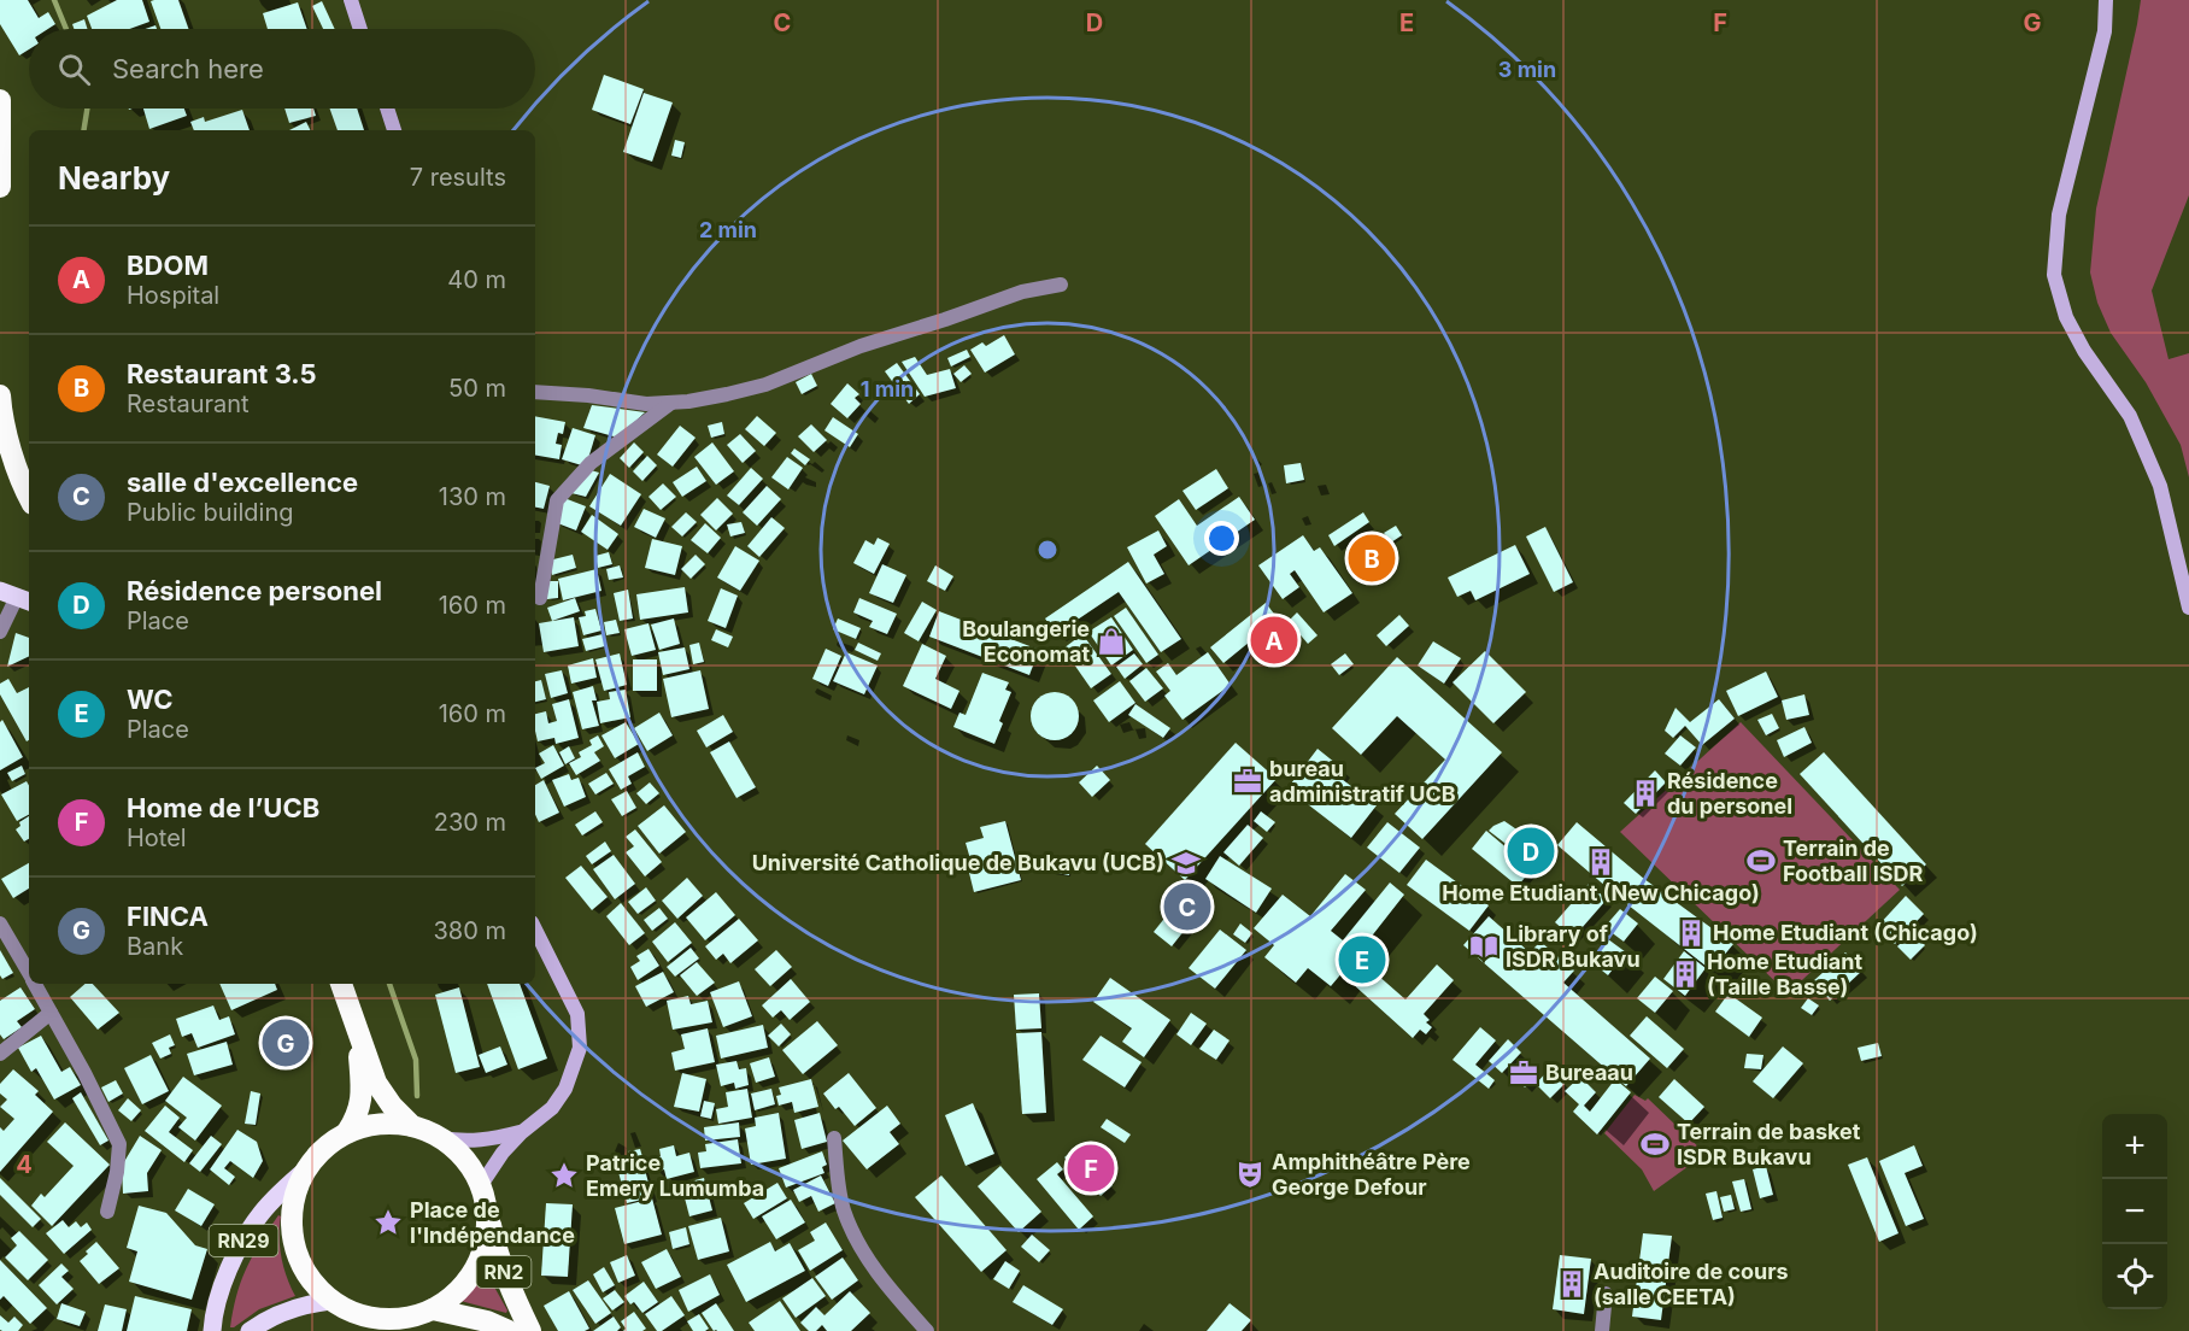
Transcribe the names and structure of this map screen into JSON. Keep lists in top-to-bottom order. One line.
{"streets":{"highway":["RN2"],"main road":["RN29"]},"crossings":[["RN29","RN2"]],"places":{"shop":["Boulangerie Economat"],"office":["bureau administratif UCB","Bureaau"],"building":["Résidence du personel","Home Etudiant (New Chicago)","Home Etudiant (Chicago)","Home Etudiant (Taille Basse)","Auditoire de cours (salle CEETA)"],"sports":["Terrain de Football ISDR","Terrain de basket ISDR Bukavu"],"school or university":["Université Catholique de Bukavu (UCB)"],"library":["Library of ISDR Bukavu"],"theatre":["Amphithéâtre Père George Defour"],"place":["Patrice Emery Lumumba","Place de l'Indépendance"]},"page":{"search":"Search here","heading":["Nearby","7 results"],"list":[{"mark":"A","name":"BDOM","note":"Hospital","value":"40 m"},{"mark":"B","name":"Restaurant 3.5","note":"Restaurant","value":"50 m"},{"mark":"C","name":"salle d'excellence","note":"Public building","value":"130 m"},{"mark":"D","name":"Résidence personel","note":"Place","value":"160 m"},{"mark":"E","name":"WC","note":"Place","value":"160 m"},{"mark":"F","name":"Home de l’UCB","note":"Hotel","value":"230 m"},{"mark":"G","name":"FINCA","note":"Bank","value":"380 m"}],"pins":["B","A","D","C","E","G","F"],"map_buttons":["+","−"]},"grid":{"columns":["C","D","E","F","G"],"rows":["4"]},"rings":["3 min","2 min","1 min"]}
